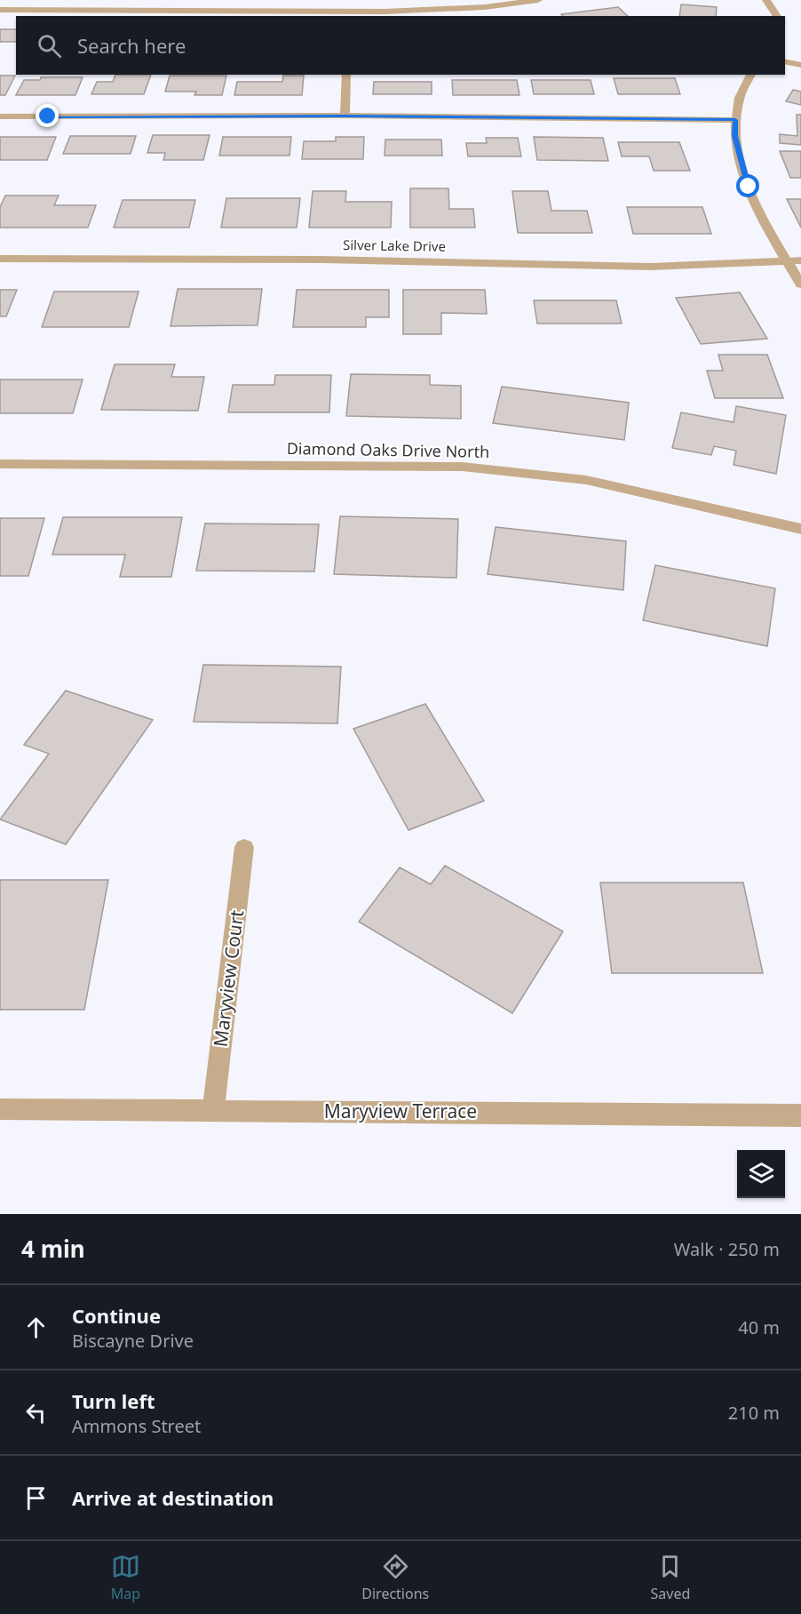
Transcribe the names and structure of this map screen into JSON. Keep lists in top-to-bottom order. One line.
{"streets":{"street":["Silver Lake Drive","Diamond Oaks Drive North","Maryview Court","Maryview Terrace"]},"crossings":[["Maryview Court","Maryview Terrace"]],"page":{"search":"Search here","heading":["4 min","Walk · 250 m"],"list":[["Continue","Biscayne Drive","40 m"],["Turn left","Ammons Street","210 m"],"Arrive at destination"],"nav":["Map","Directions","Saved"]}}
